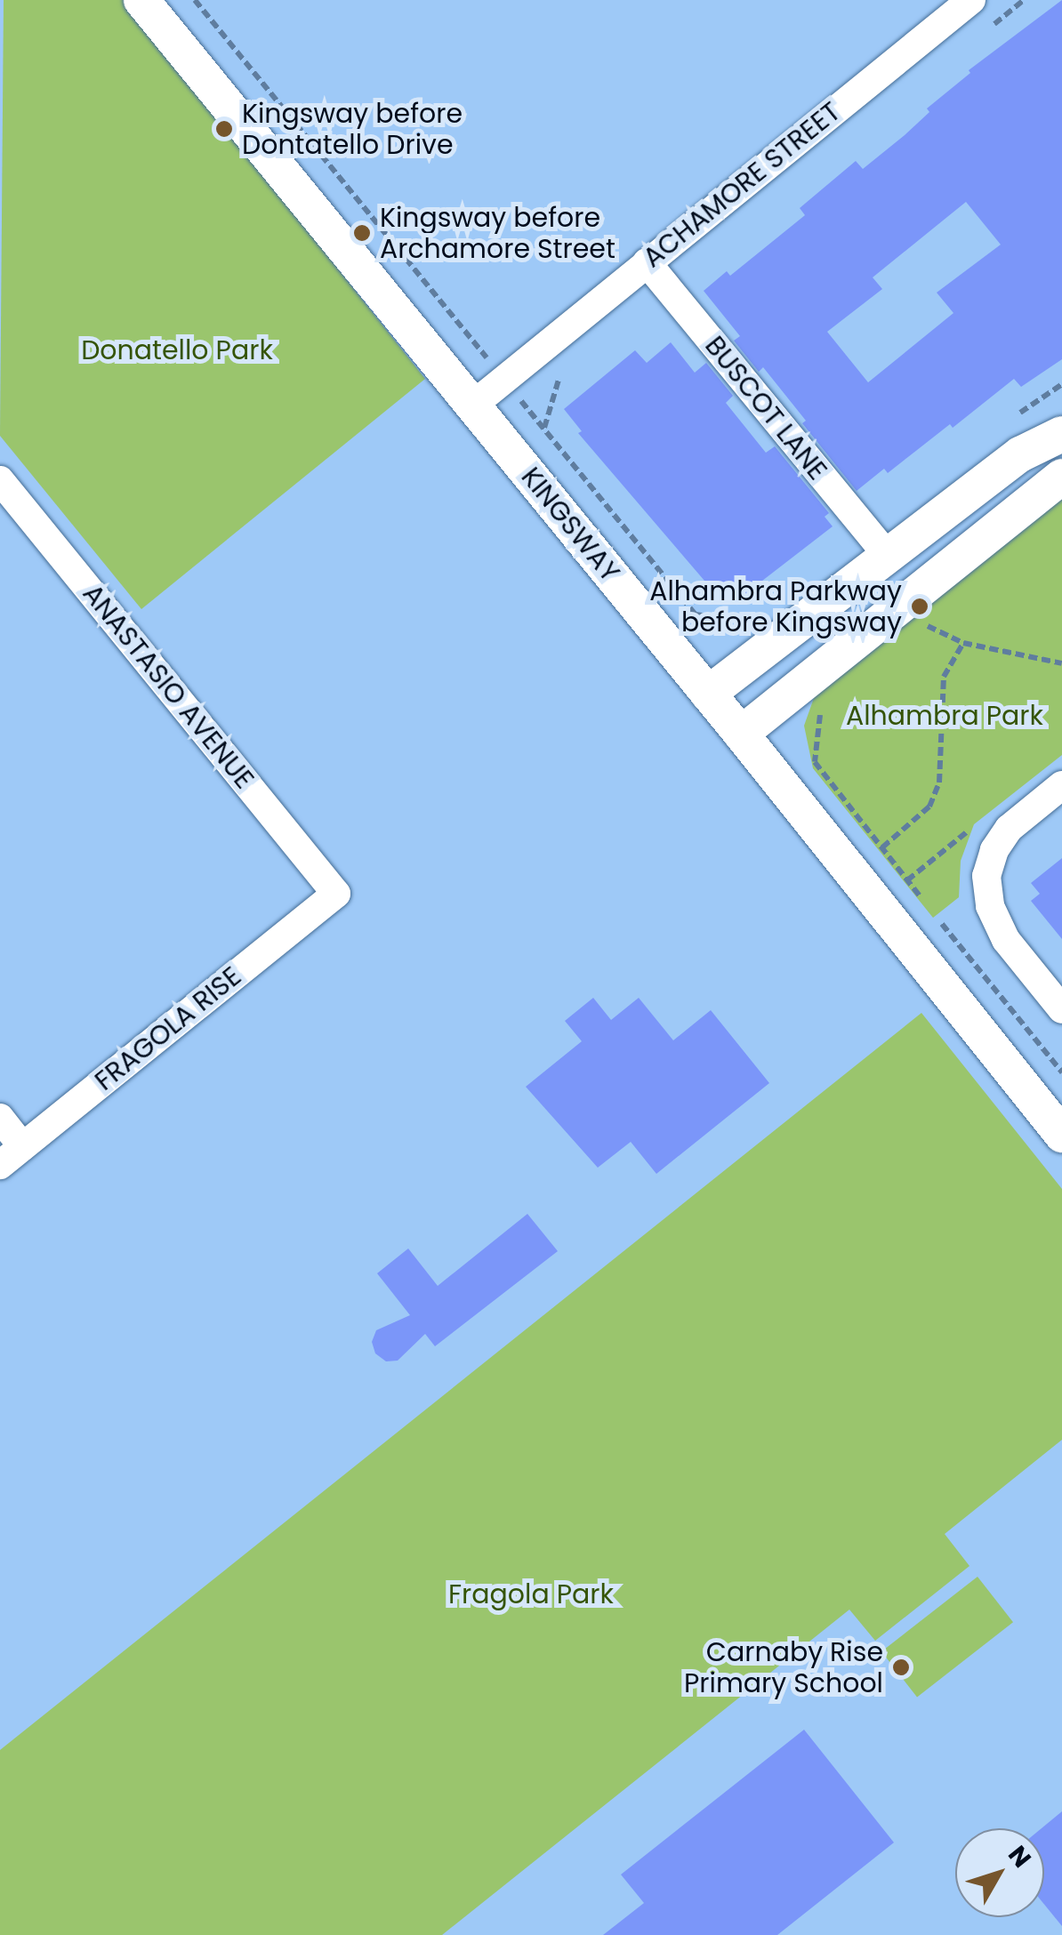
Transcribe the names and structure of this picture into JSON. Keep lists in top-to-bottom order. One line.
{"streets":{"street":["ACHAMORE STREET","BUSCOT LANE","KINGSWAY","ANASTASIO AVENUE","FRAGOLA RISE"]},"crossings":[["ACHAMORE STREET","BUSCOT LANE"],["ACHAMORE STREET","KINGSWAY"],["ANASTASIO AVENUE","FRAGOLA RISE"]],"parks":["Donatello Park","Alhambra Park","Fragola Park"],"places":["Kingsway before Dontatello Drive","Kingsway before Archamore Street","Alhambra Parkway before Kingsway","Carnaby Rise Primary School"],"north":"top right"}
